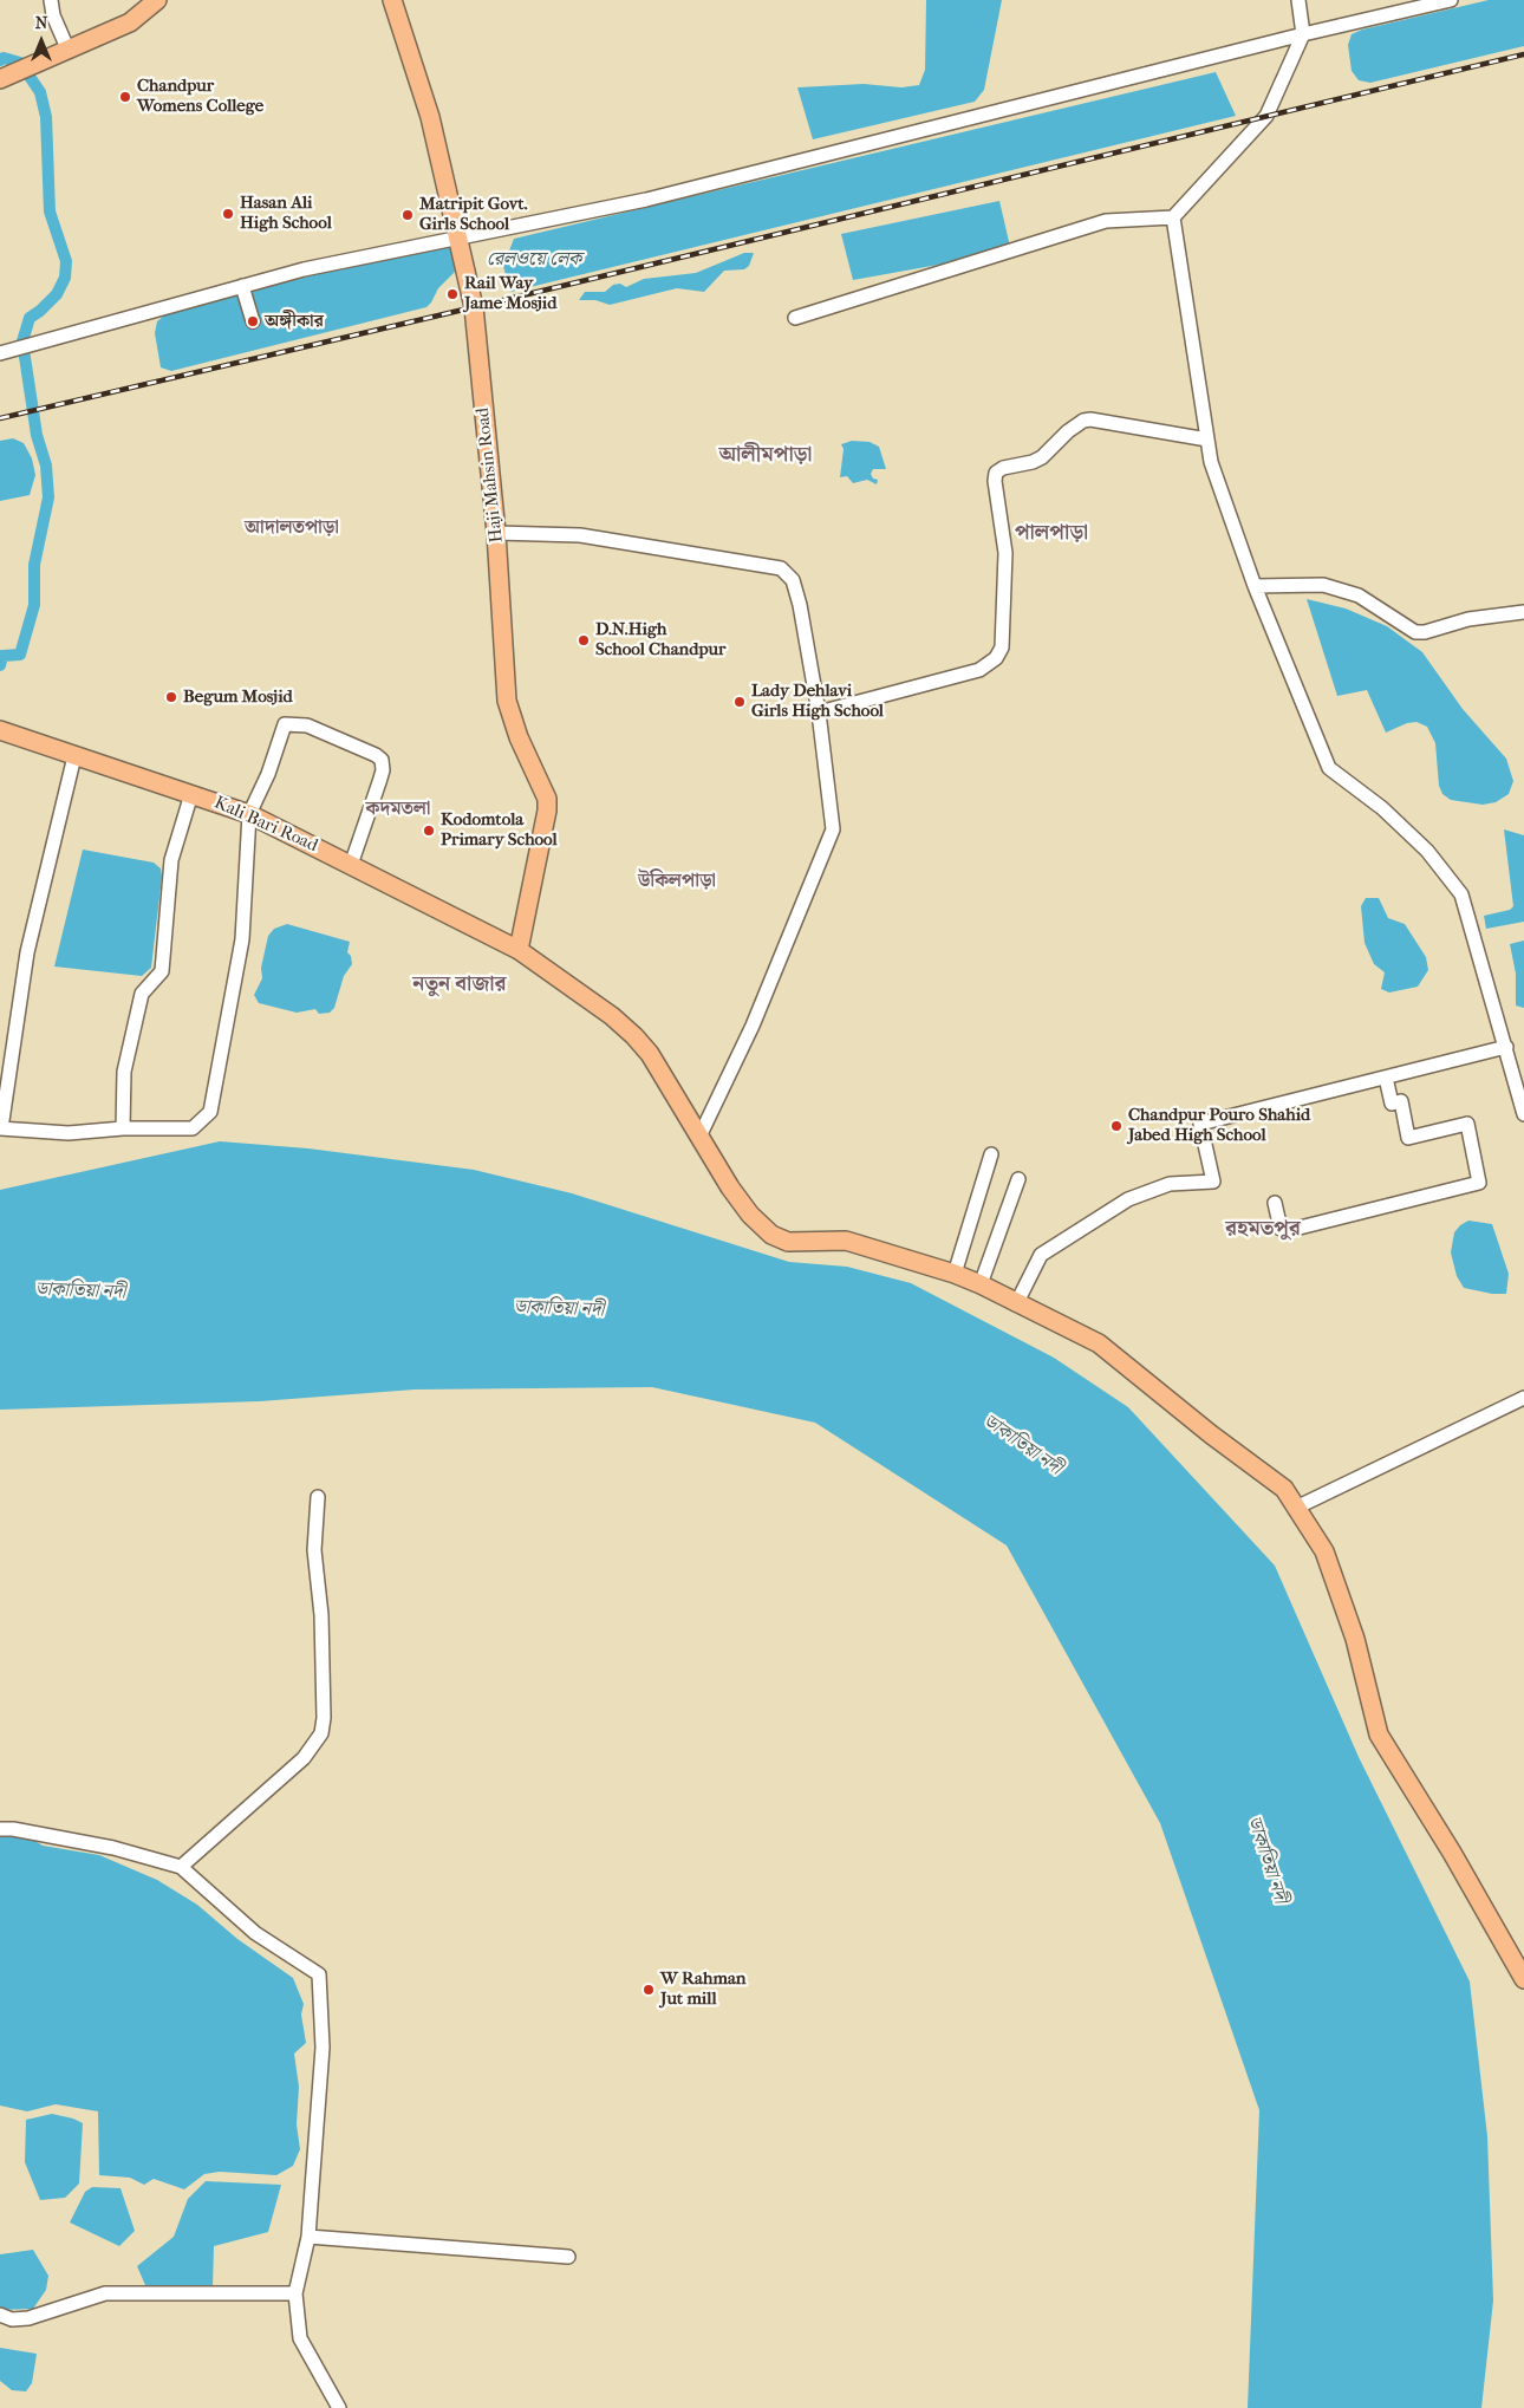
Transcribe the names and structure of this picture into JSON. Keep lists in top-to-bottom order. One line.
{"streets":{"main road":["Haji Mahsin Road","Kali Bari Road"]},"crossings":[["Haji Mahsin Road","Kali Bari Road"]],"districts":["আলীমপাড়া","আদালতপাড়া","পালপাড়া","কদমতলা","উকিলপাড়া","নতুন বাজার","রহমতপুর"],"water":["রেলওয়ে লেক","ডাকাতিয়া নদী"],"places":["Chandpur Womens College","Hasan Ali High School","Matripit Govt. Girls School","Rail Way Jame Mosjid","অঙ্গীকার","D.N.High School Chandpur","Begum Mosjid","Lady Dehlavi Girls High School","Kodomtola Primary School","Chandpur Pouro Shahid Jabed High School","W Rahman Jut mill"],"north":"top"}
